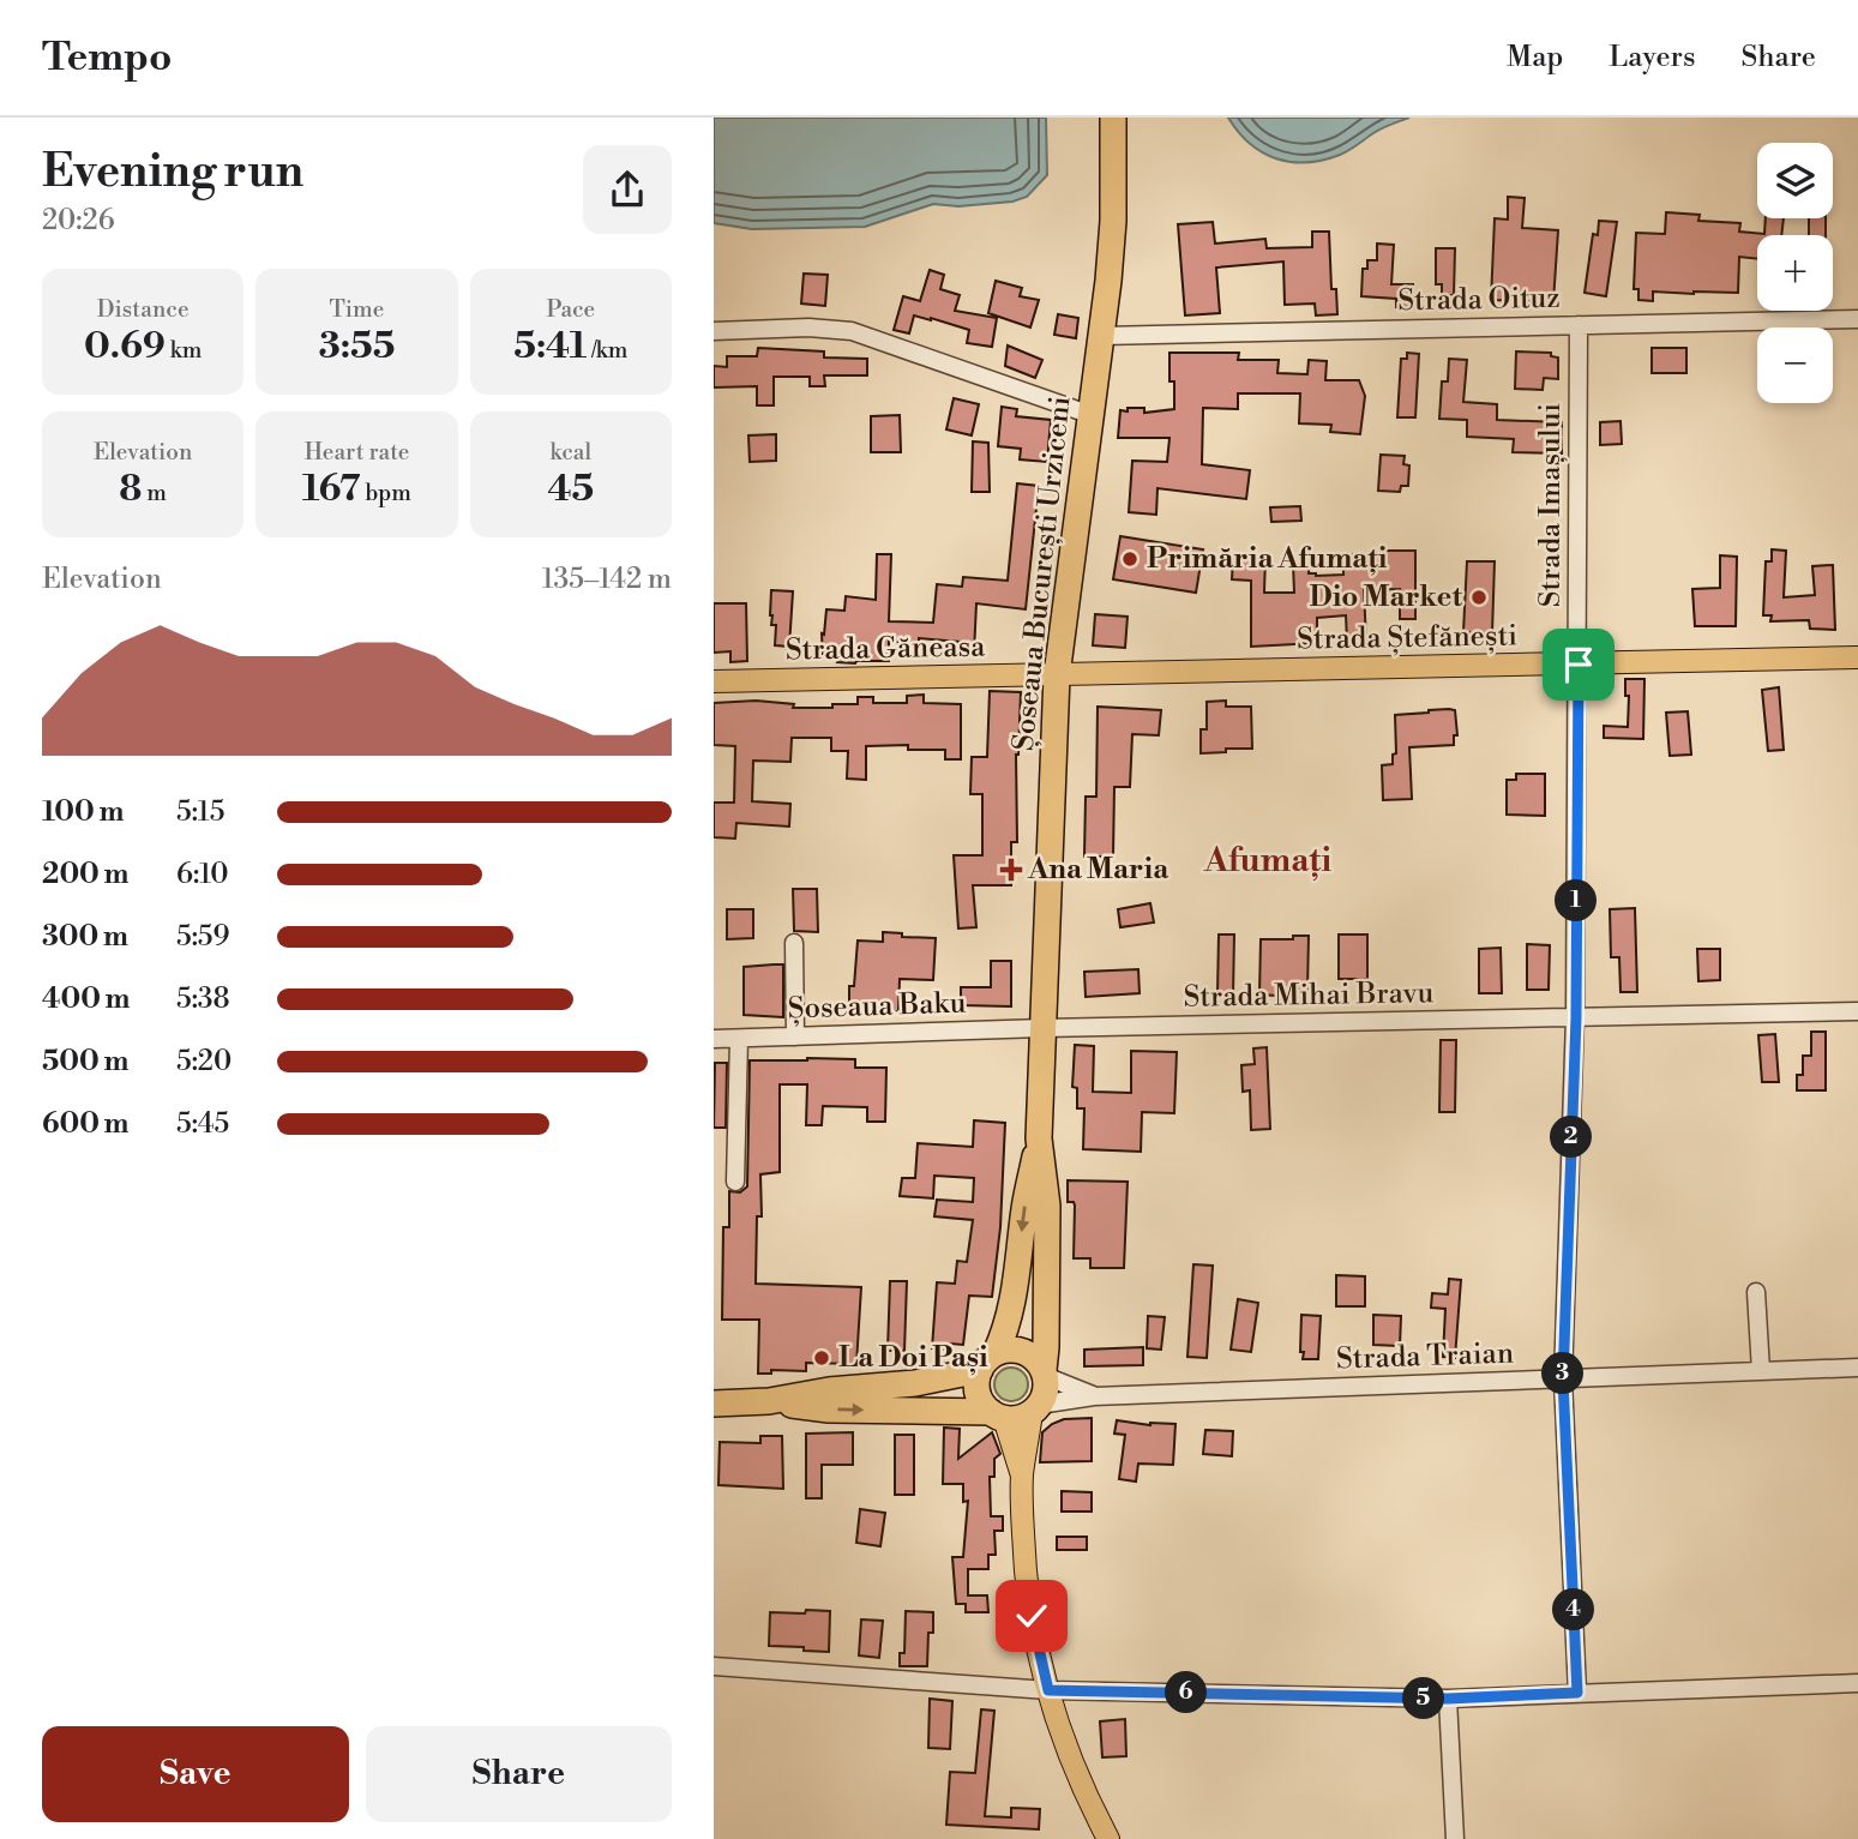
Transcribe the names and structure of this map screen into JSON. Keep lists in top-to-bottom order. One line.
{"streets":{"highway":["Șoseaua București Urziceni"],"main road":["Strada Ștefănești","Strada Găneasa"],"street":["Strada Oituz","Strada Imașului","Strada Mihai Bravu","Șoseaua Baku","Strada Traian"]},"crossings":[["Strada Oituz","Strada Imașului"],["Strada Oituz","Șoseaua București Urziceni"],["Strada Imașului","Strada Ștefănești"],["Strada Imașului","Strada Mihai Bravu"],["Strada Imașului","Strada Traian"],["Șoseaua București Urziceni","Strada Ștefănești"],["Șoseaua București Urziceni","Strada Găneasa"],["Șoseaua București Urziceni","Strada Mihai Bravu"],["Șoseaua București Urziceni","Șoseaua Baku"],["Șoseaua București Urziceni","Strada Traian"],["Strada Ștefănești","Strada Găneasa"],["Strada Mihai Bravu","Șoseaua Baku"]],"districts":["Afumați"],"places":{"other":["Primăria Afumați","Dio Market","La Doi Pași"],"health":["Ana Maria"]},"page":{"header":"Tempo","nav":["Map","Layers","Share"],"heading":["Evening run","20:26"],"map_buttons":["+","−"],"stats":[["Distance","0.69 km"],["Time","3:55"],["Pace","5:41 /km"],["Elevation","8 m"],["Heart rate","167 bpm"],["kcal","45"]],"chart":["Elevation","135–142 m"],"list":[{"name":"100 m","note":"5:15"},{"name":"200 m","note":"6:10"},{"name":"300 m","note":"5:59"},{"name":"400 m","note":"5:38"},{"name":"500 m","note":"5:20"},{"name":"600 m","note":"5:45"}],"pins":["1","2","3","4","6","5"],"buttons":["Save","Share"]}}
